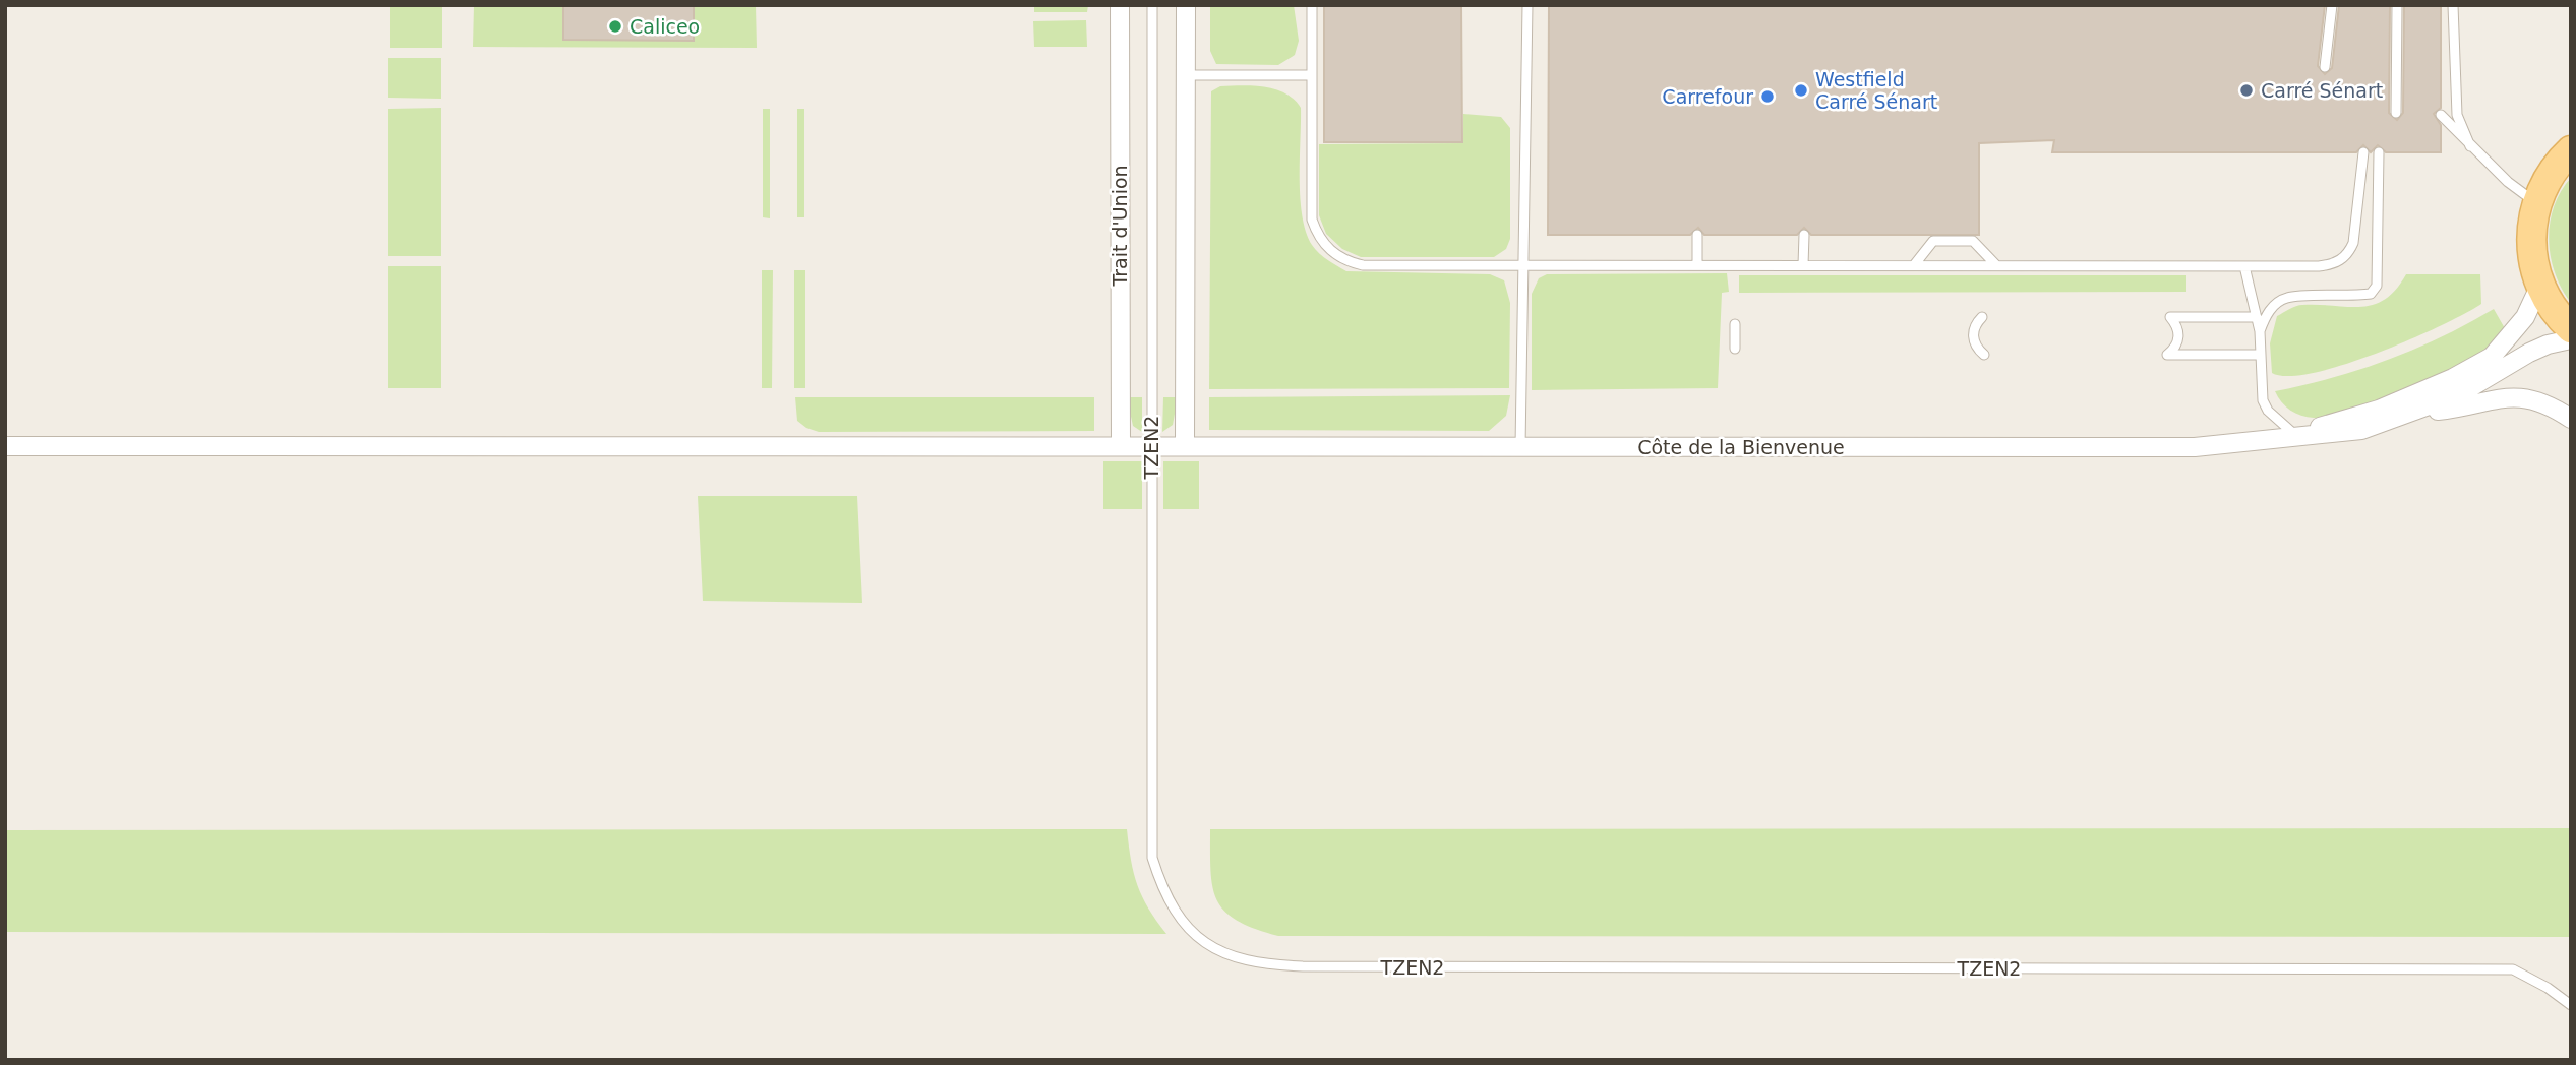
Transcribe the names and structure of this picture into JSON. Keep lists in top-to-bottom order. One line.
{"streets":{"street":["Trait d'Union","Côte de la Bienvenue"],"lane":["TZEN2"]},"crossings":[["Trait d'Union","Côte de la Bienvenue"],["TZEN2","Côte de la Bienvenue"]],"places":["Caliceo","Westfield Carré Sénart","Carré Sénart","Carrefour"]}
